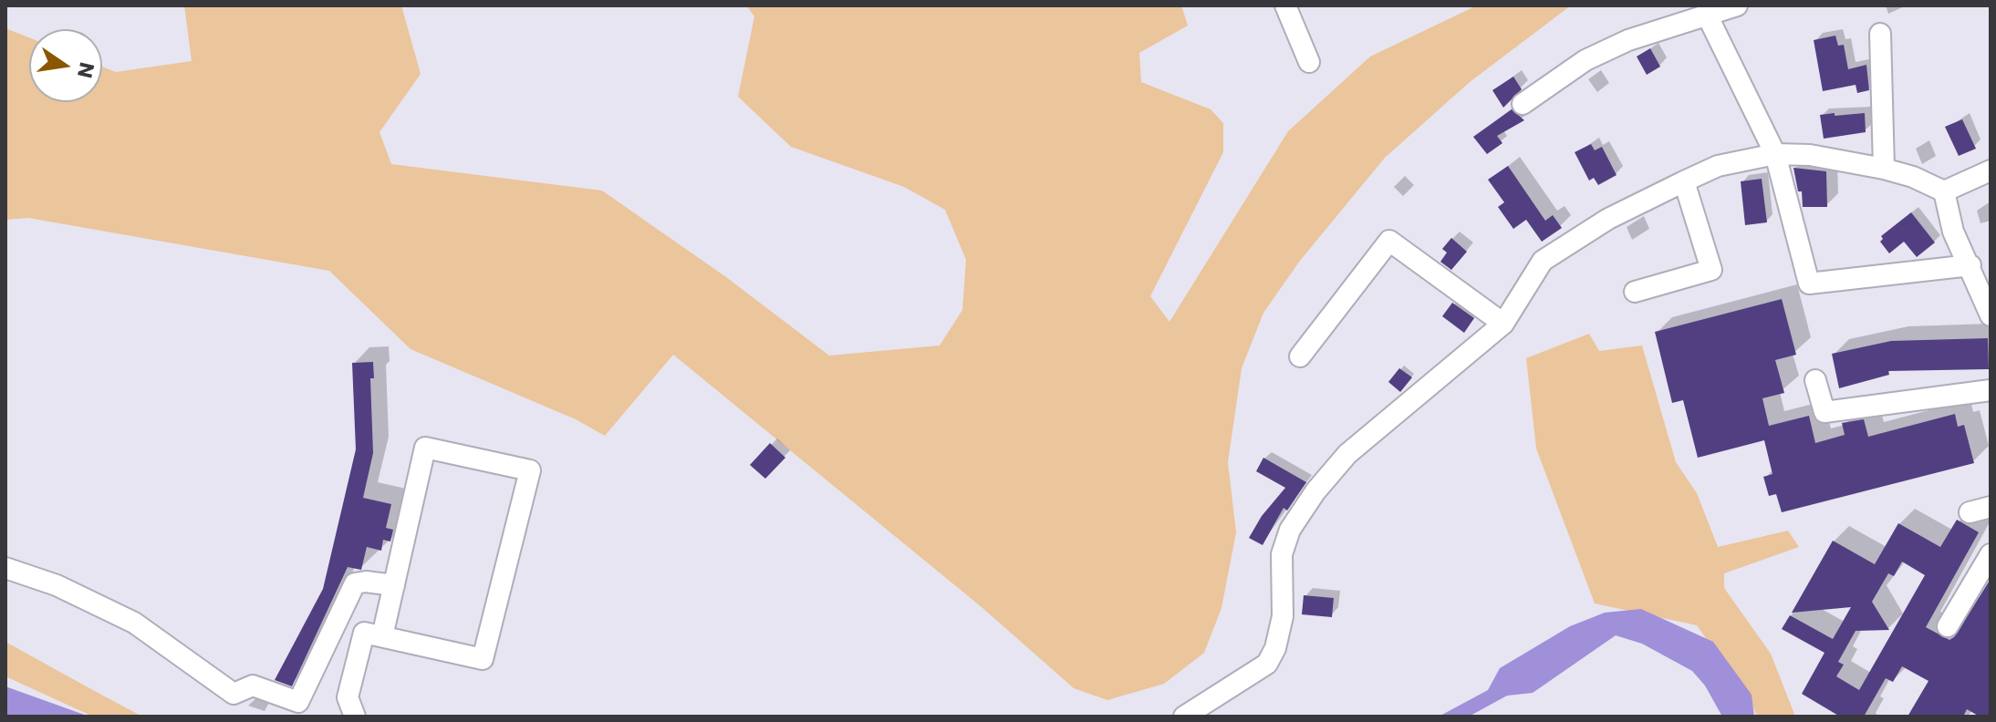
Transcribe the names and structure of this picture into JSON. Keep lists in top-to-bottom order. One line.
{"north":"right"}
